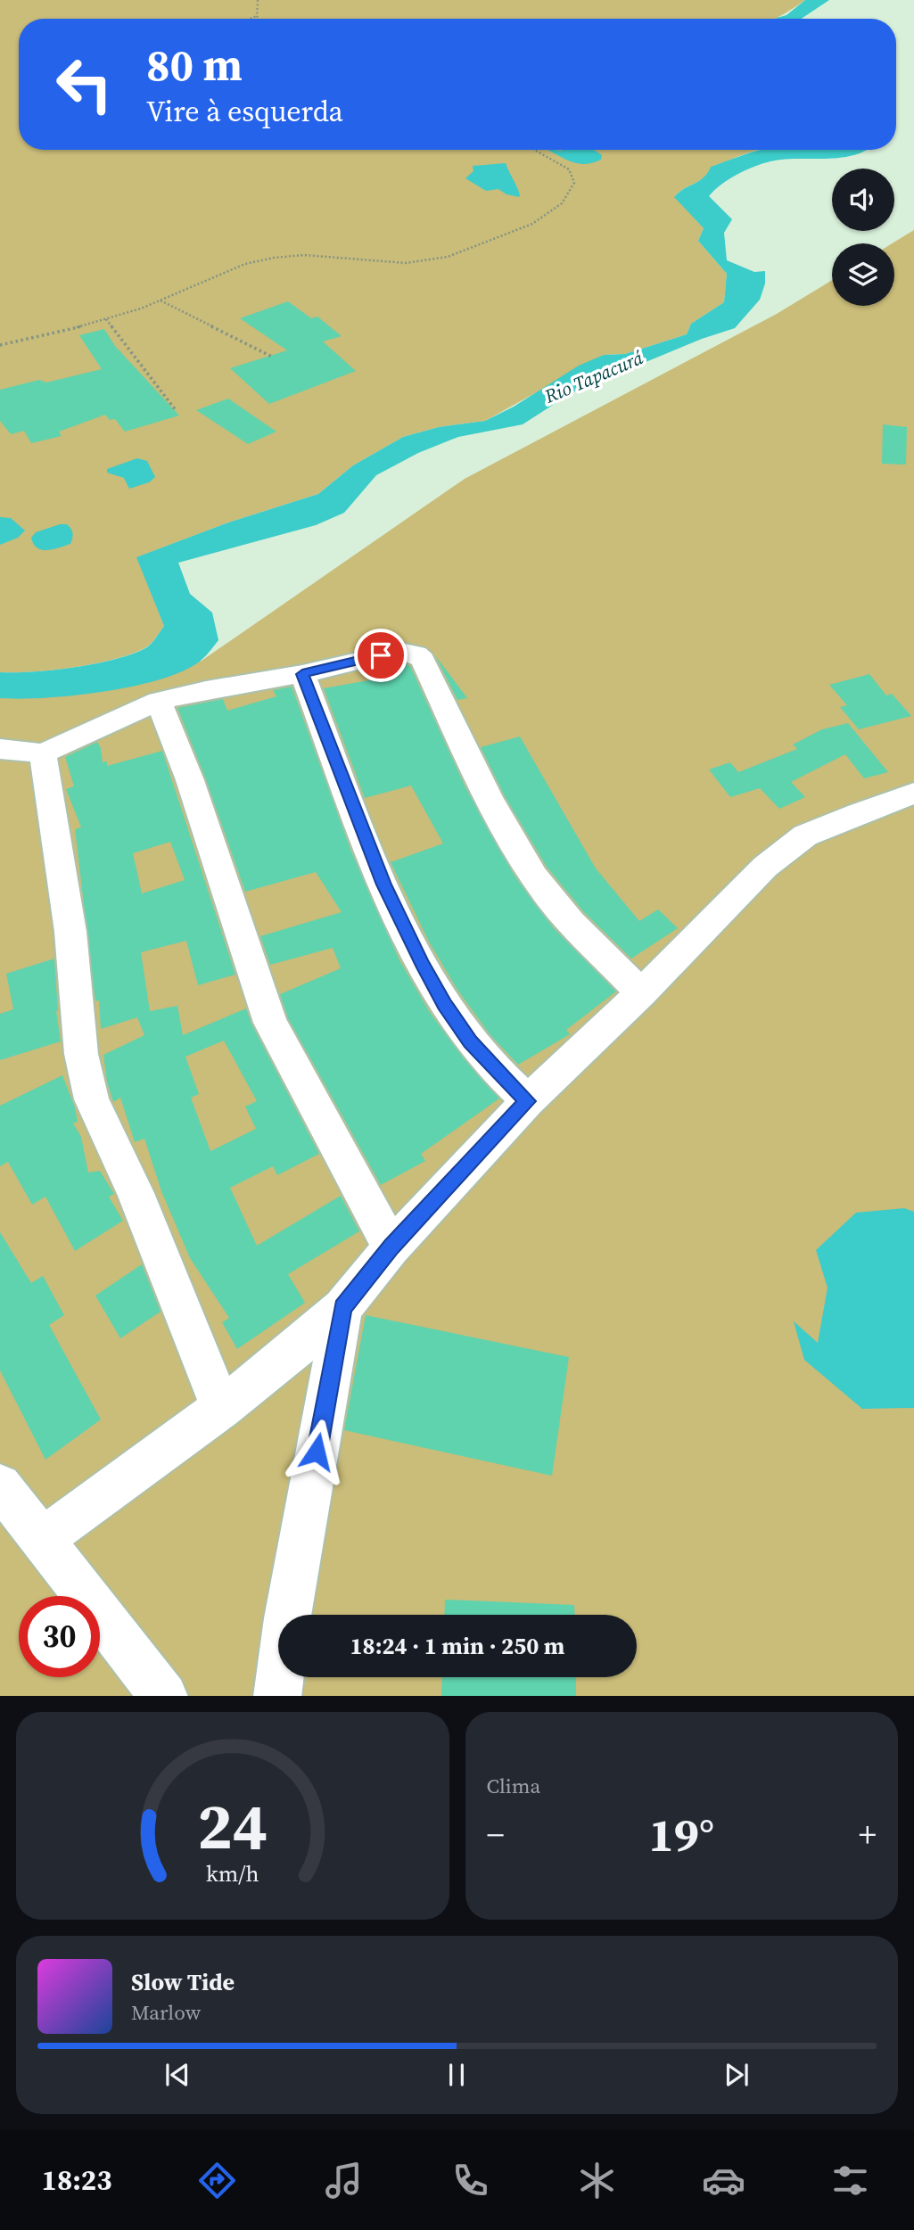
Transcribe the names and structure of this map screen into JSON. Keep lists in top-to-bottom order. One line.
{"water":["Rio Tapacurá"],"page":{"turn":["80 m","Vire à esquerda"],"limit":"30","trip":"18:24 · 1 min · 250 m","tile":"Clima","heat":["−","19°","+"],"song":["Slow Tide","Marlow"],"tabs":"18:23","gauge":["24","km/h"]}}
